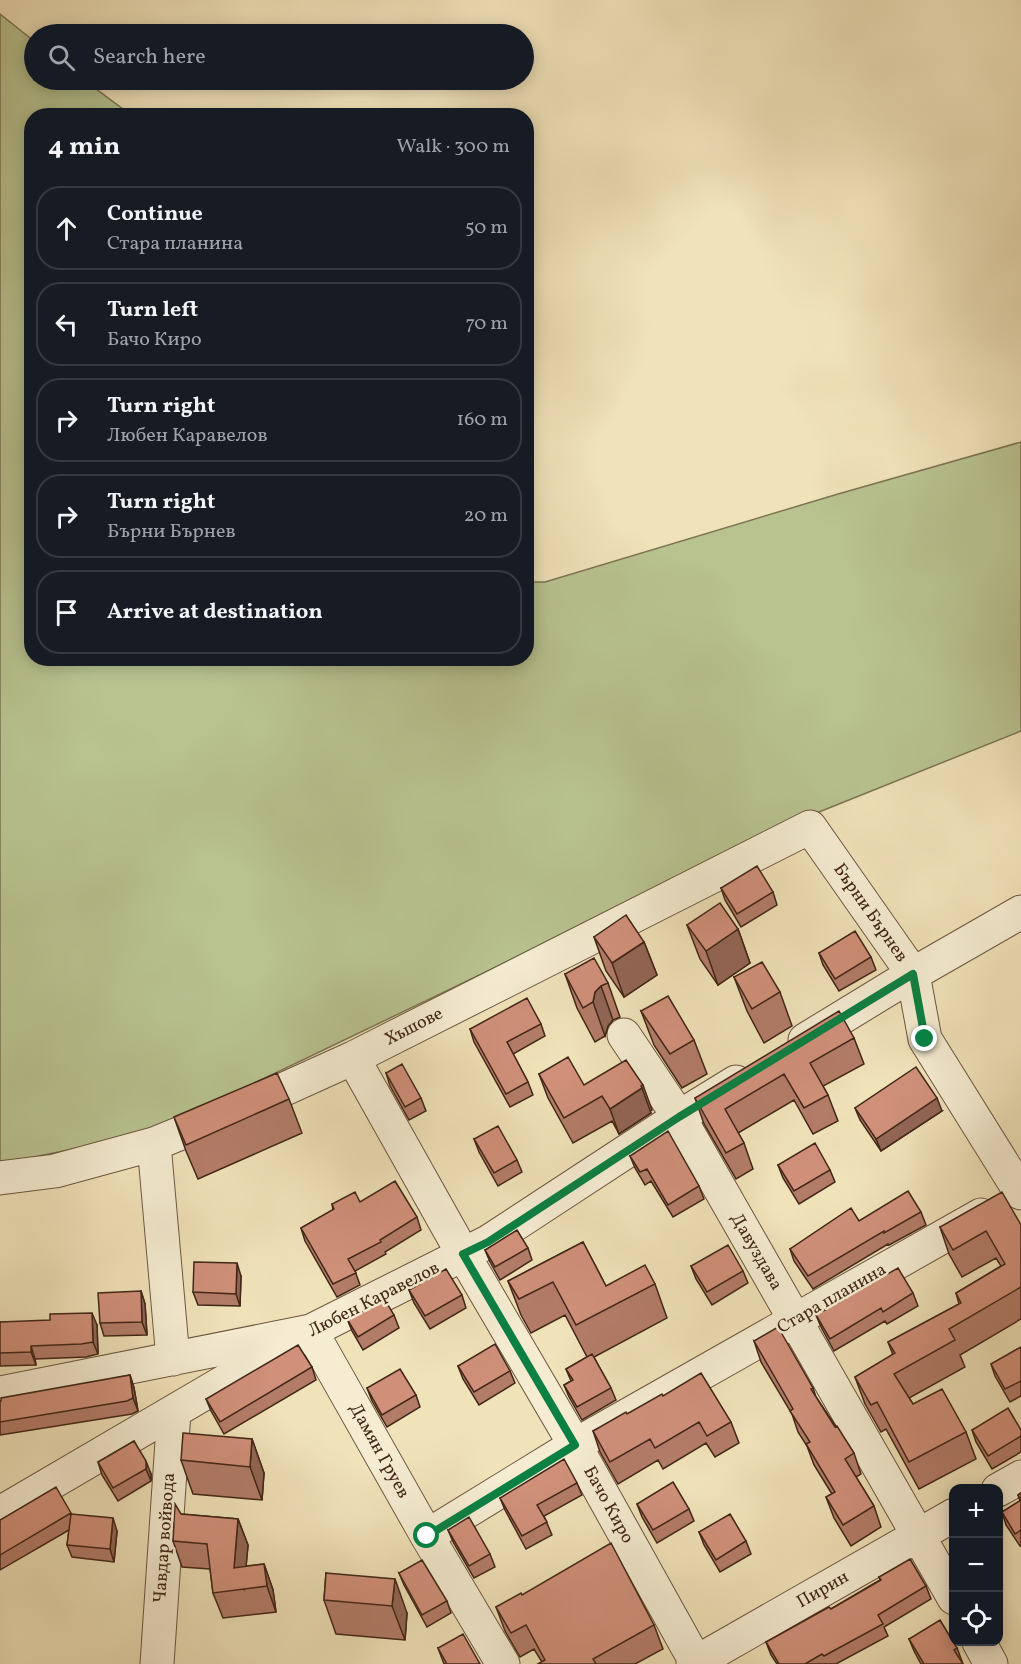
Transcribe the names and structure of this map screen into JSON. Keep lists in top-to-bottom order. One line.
{"streets":{"street":["Бърни Бърнев","Хъшове","Давуздава","Стара планина","Любен Каравелов","Дамян Груев","Бачо Киро","Чавдар войвода","Пирин"]},"crossings":[["Бърни Бърнев","Хъшове"],["Бърни Бърнев","Стара планина"],["Бърни Бърнев","Любен Каравелов"],["Хъшове","Бачо Киро"],["Давуздава","Стара планина"],["Давуздава","Любен Каравелов"],["Давуздава","Пирин"],["Стара планина","Дамян Груев"],["Стара планина","Бачо Киро"],["Любен Каравелов","Дамян Груев"],["Любен Каравелов","Бачо Киро"],["Любен Каравелов","Чавдар войвода"],["Бачо Киро","Пирин"]],"page":{"search":"Search here","heading":["4 min","Walk · 300 m"],"list":[["Continue","Стара планина","50 m"],["Turn left","Бачо Киро","70 m"],["Turn right","Любен Каравелов","160 m"],["Turn right","Бърни Бърнев","20 m"],"Arrive at destination"],"map_buttons":["+","−"]}}
